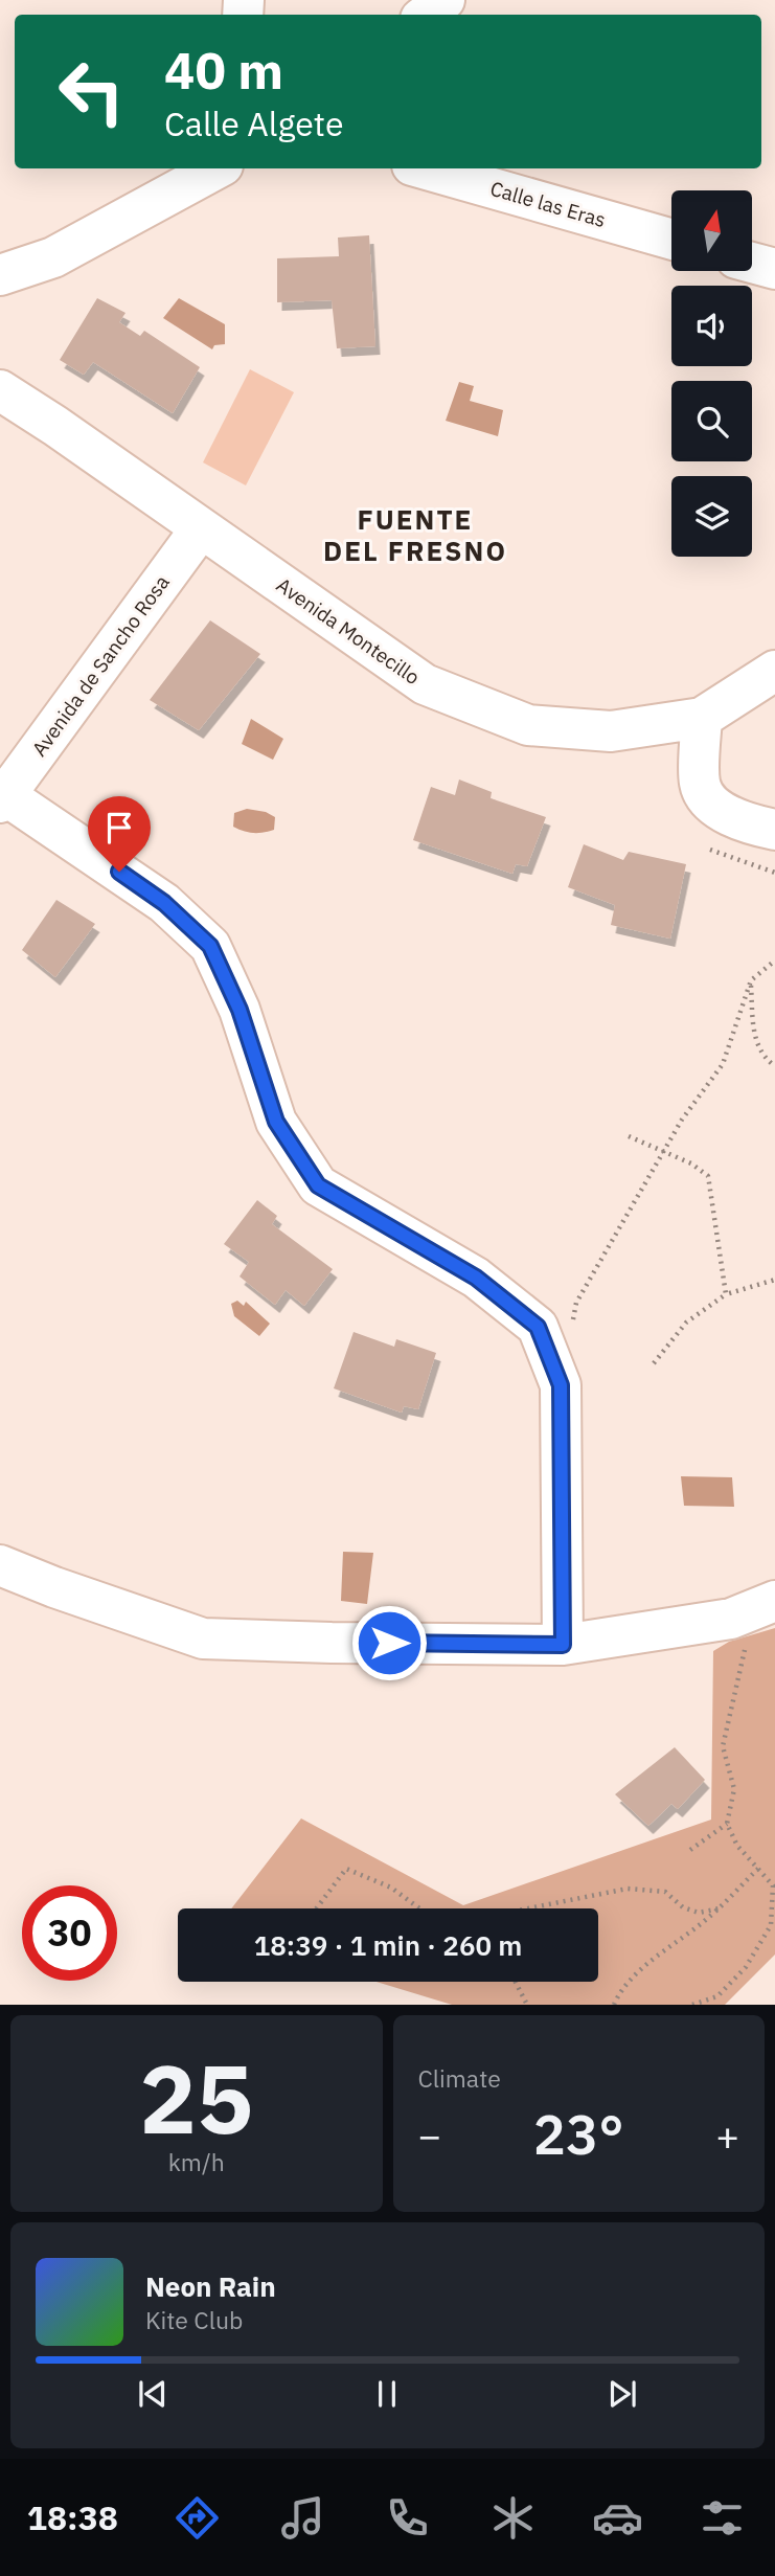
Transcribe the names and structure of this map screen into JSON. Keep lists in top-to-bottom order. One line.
{"streets":{"street":["Calle las Eras","Avenida Montecillo","Avenida de Sancho Rosa"]},"crossings":[["Avenida Montecillo","Avenida de Sancho Rosa"]],"districts":["FUENTE DEL FRESNO"],"north":"top","page":{"turn":["40 m","Calle Algete"],"limit":"30","trip":"18:39 · 1 min · 260 m","tile":[["25","km/h"],"Climate"],"heat":["−","23°","+"],"song":["Neon Rain","Kite Club"],"tabs":"18:38"}}
